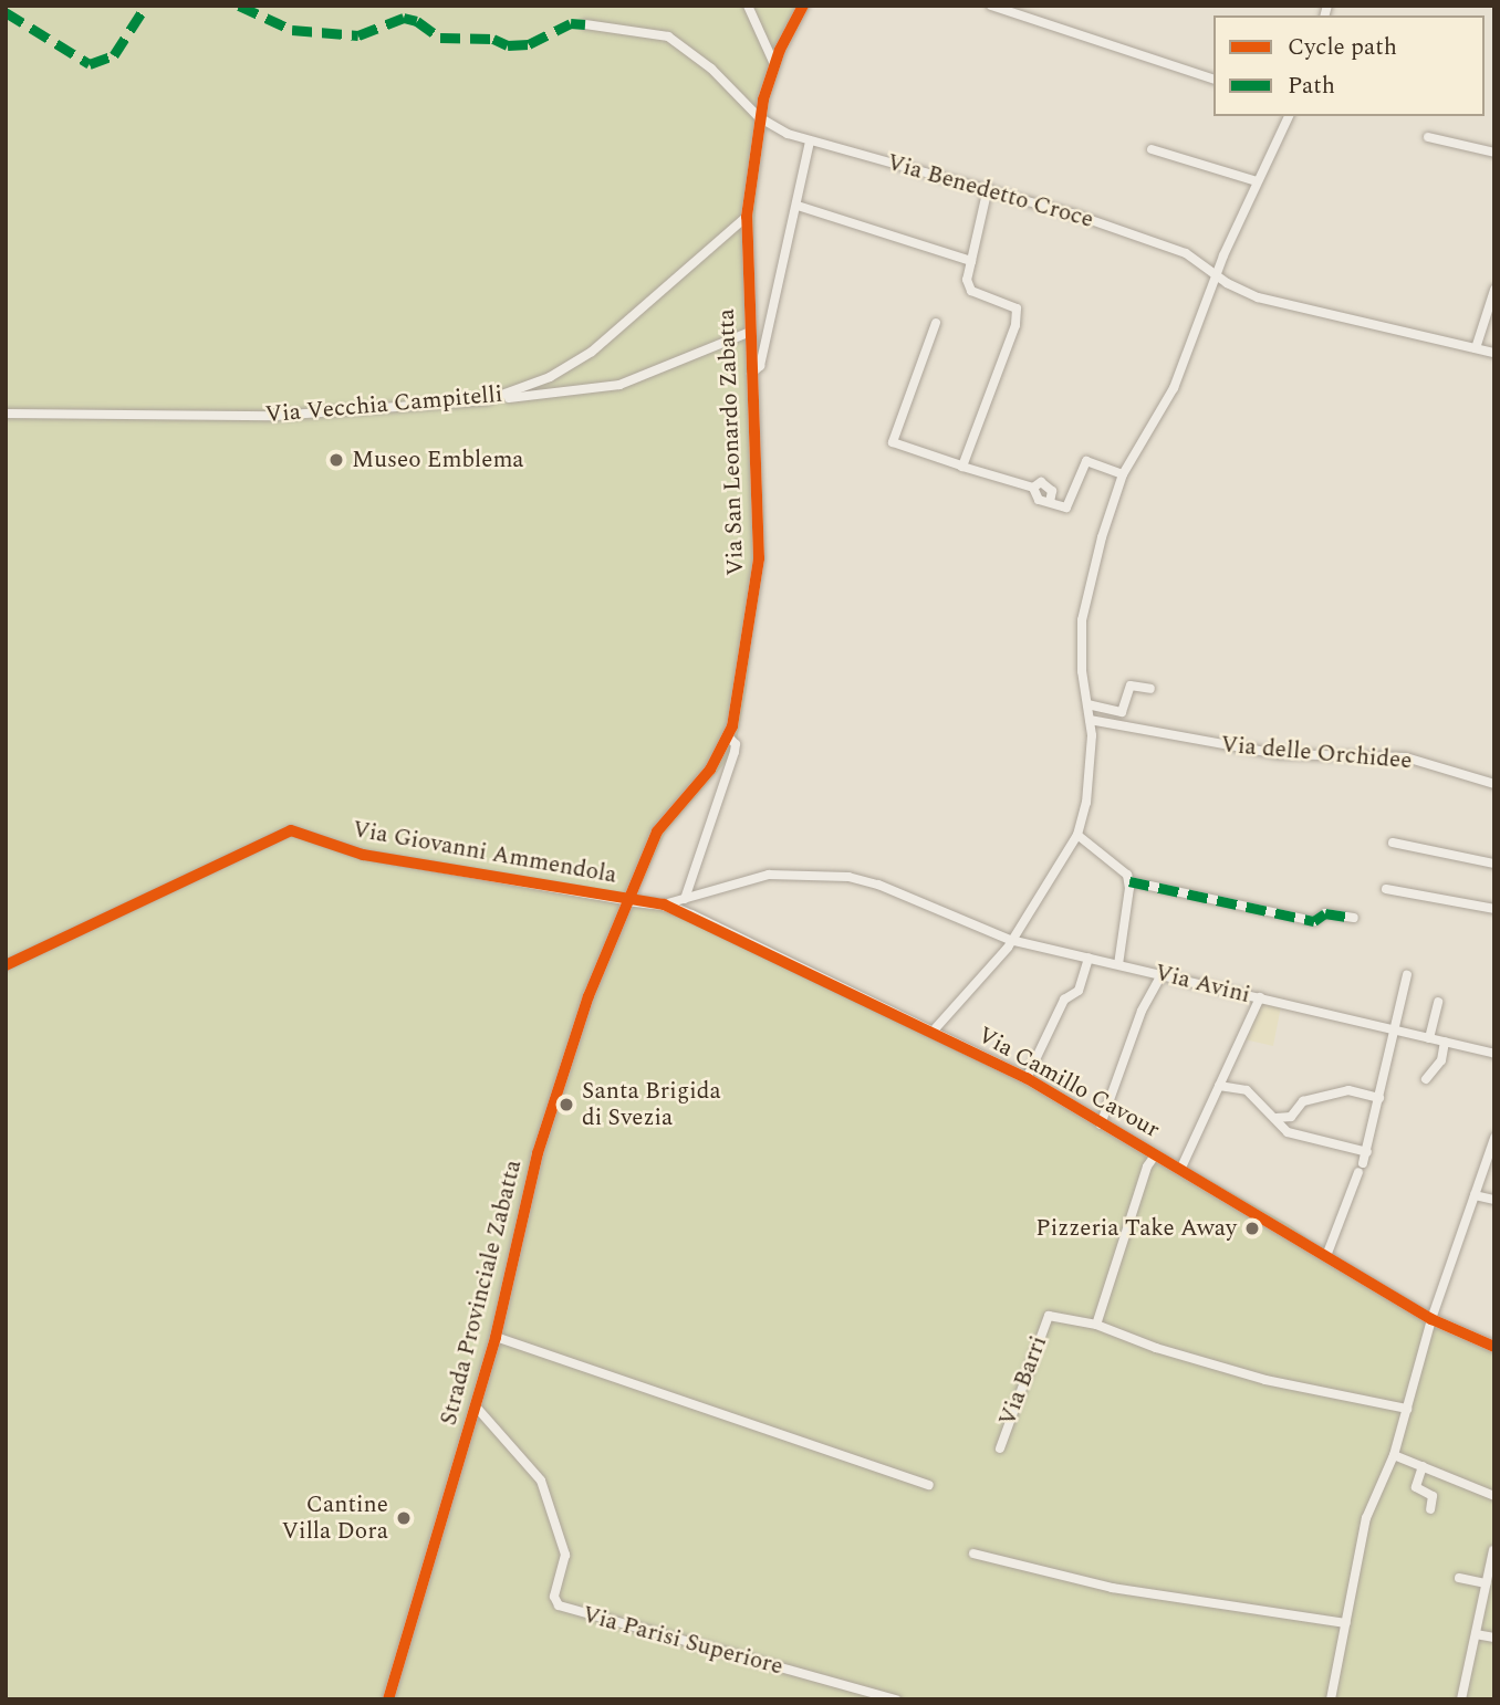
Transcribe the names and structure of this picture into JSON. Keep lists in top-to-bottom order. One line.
{"streets":{"street":["Via Benedetto Croce","Via Vecchia Campitelli","Via San Leonardo Zabatta","Via delle Orchidee","Via Giovanni Ammendola","Via Avini","Via Camillo Cavour","Strada Provinciale Zabatta","Via Barri","Via Parisi Superiore"]},"crossings":[["Via Benedetto Croce","Via San Leonardo Zabatta"],["Via Vecchia Campitelli","Via San Leonardo Zabatta"],["Via San Leonardo Zabatta","Via Giovanni Ammendola"],["Via San Leonardo Zabatta","Via Camillo Cavour"],["Via San Leonardo Zabatta","Strada Provinciale Zabatta"],["Via Giovanni Ammendola","Via Camillo Cavour"],["Via Giovanni Ammendola","Strada Provinciale Zabatta"],["Via Avini","Via Camillo Cavour"],["Via Camillo Cavour","Strada Provinciale Zabatta"],["Via Camillo Cavour","Via Barri"],["Strada Provinciale Zabatta","Via Parisi Superiore"]],"places":["Museo Emblema","Santa Brigida di Svezia","Pizzeria Take Away","Cantine Villa Dora"],"legend":["Cycle path","Path"]}
